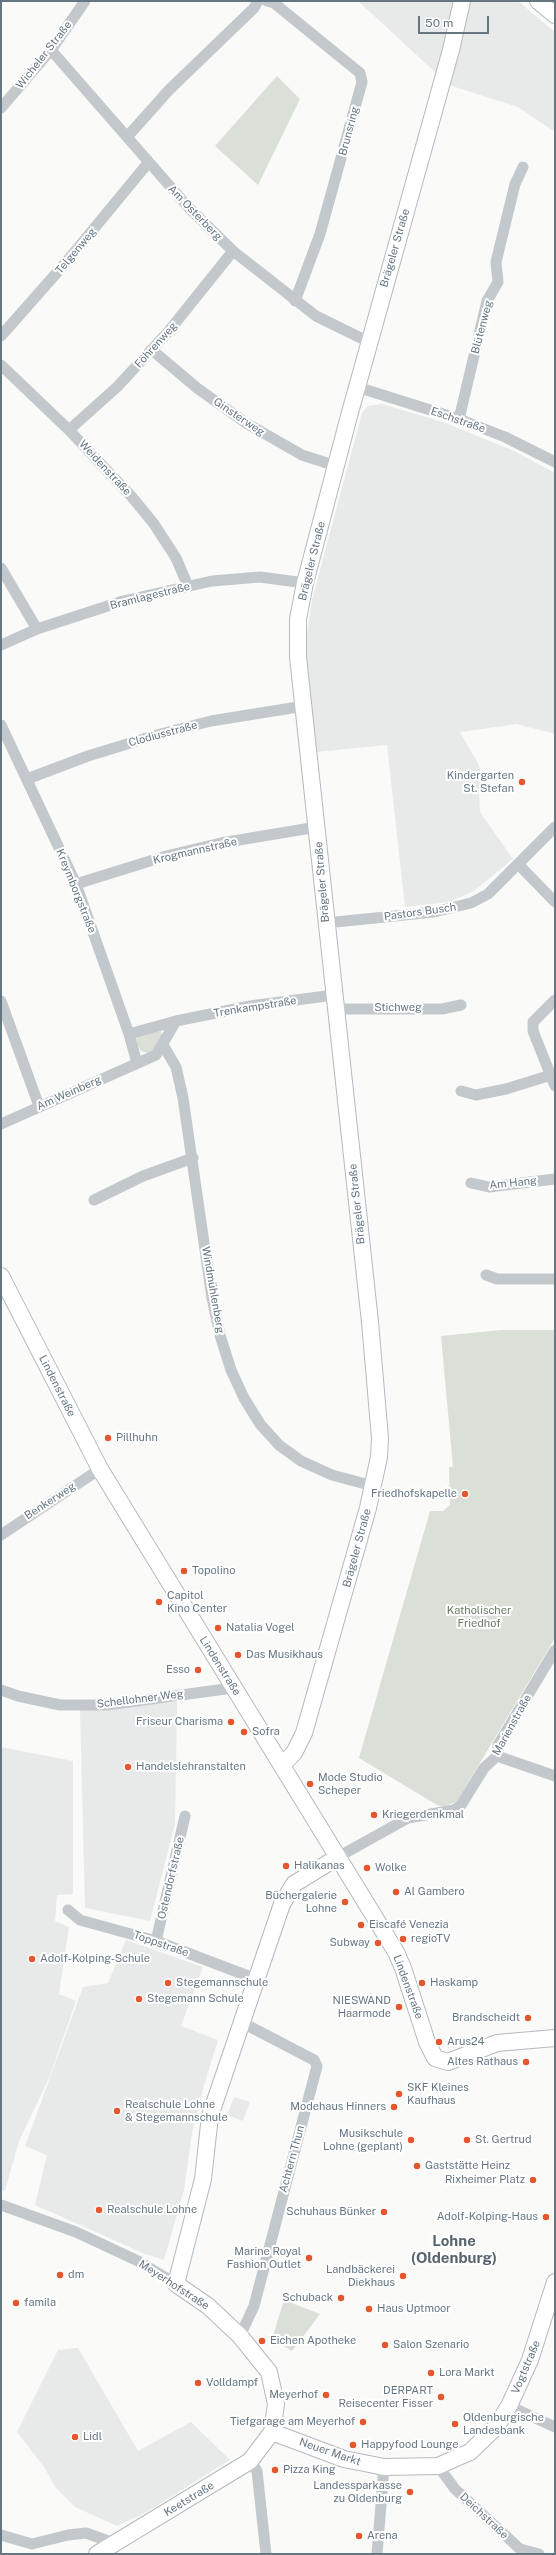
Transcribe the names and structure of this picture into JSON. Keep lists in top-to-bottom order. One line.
{"streets":{"street":["Wicheler Straße","Brunsring","Am Osterberg","Brägeler Straße","Telgenweg","Blütenweg","Föhrenweg","Ginsterweg","Eschstraße","Weidenstraße","Bramlagestraße","Clodiusstraße","Krogmannstraße","Kreymborgstraße","Pastors Busch","Trenkampstraße","Stichweg","Am Weinberg","Am Hang","Windmühlenberg","Lindenstraße","Benkerweg","Schellohner Weg","Marienstraße","Ostendorfstraße","Toppstraße","Achtern Thun","Meyerhofstraße","Vogtstraße","Neuer Markt","Keetstraße","Deichstraße"]},"crossings":[["Wicheler Straße","Am Osterberg"],["Brunsring","Am Osterberg"],["Am Osterberg","Brägeler Straße"],["Am Osterberg","Telgenweg"],["Am Osterberg","Föhrenweg"],["Brägeler Straße","Ginsterweg"],["Brägeler Straße","Eschstraße"],["Brägeler Straße","Bramlagestraße"],["Brägeler Straße","Clodiusstraße"],["Brägeler Straße","Krogmannstraße"],["Brägeler Straße","Pastors Busch"],["Brägeler Straße","Trenkampstraße"],["Brägeler Straße","Stichweg"],["Brägeler Straße","Windmühlenberg"],["Brägeler Straße","Lindenstraße"],["Blütenweg","Eschstraße"],["Föhrenweg","Ginsterweg"],["Föhrenweg","Weidenstraße"],["Weidenstraße","Bramlagestraße"],["Clodiusstraße","Kreymborgstraße"],["Krogmannstraße","Kreymborgstraße"],["Kreymborgstraße","Trenkampstraße"],["Kreymborgstraße","Am Weinberg"],["Trenkampstraße","Stichweg"],["Lindenstraße","Benkerweg"],["Lindenstraße","Schellohner Weg"],["Lindenstraße","Marienstraße"],["Ostendorfstraße","Toppstraße"],["Achtern Thun","Meyerhofstraße"],["Meyerhofstraße","Neuer Markt"],["Meyerhofstraße","Keetstraße"],["Vogtstraße","Neuer Markt"],["Vogtstraße","Deichstraße"],["Neuer Markt","Keetstraße"],["Neuer Markt","Deichstraße"]],"districts":["Lohne (Oldenburg)"],"parks":["Katholischer Friedhof"],"places":["Kindergarten St. Stefan","Pillhuhn","Friedhofskapelle","Topolino","Capitol Kino Center","Natalia Vogel","Das Musikhaus","Esso","Friseur Charisma","Sofra","Handelslehranstalten","Mode Studio Scheper","Kriegerdenkmal","Halikanas","Wolke","Al Gambero","Büchergalerie Lohne","Eiscafé Venezia","regioTV","Subway","Adolf-Kolping-Schule","Stegemannschule","Haskamp","Stegemann Schule","NIESWAND Haarmode","Brandscheidt","Arus24","Altes Rathaus","SKF Kleines Kaufhaus","Modehaus Hinners","Realschule Lohne & Stegemannschule","Musikschule Lohne (geplant)","St. Gertrud","Gaststätte Heinz","Rixheimer Platz","Realschule Lohne","Schuhaus Bünker","Adolf-Kolping-Haus","Marine Royal Fashion Outlet","dm","Landbäckerei Diekhaus","Schuback","famila","Haus Uptmoor","Eichen Apotheke","Salon Szenario","Lora Markt","Volldampf","Meyerhof","DERPART Reisecenter Fisser","Tiefgarage am Meyerhof","Oldenburgische Landesbank","Lidl","Happyfood Lounge","Pizza King","Landessparkasse zu Oldenburg","Arena"],"scale_bar":"50 m"}
